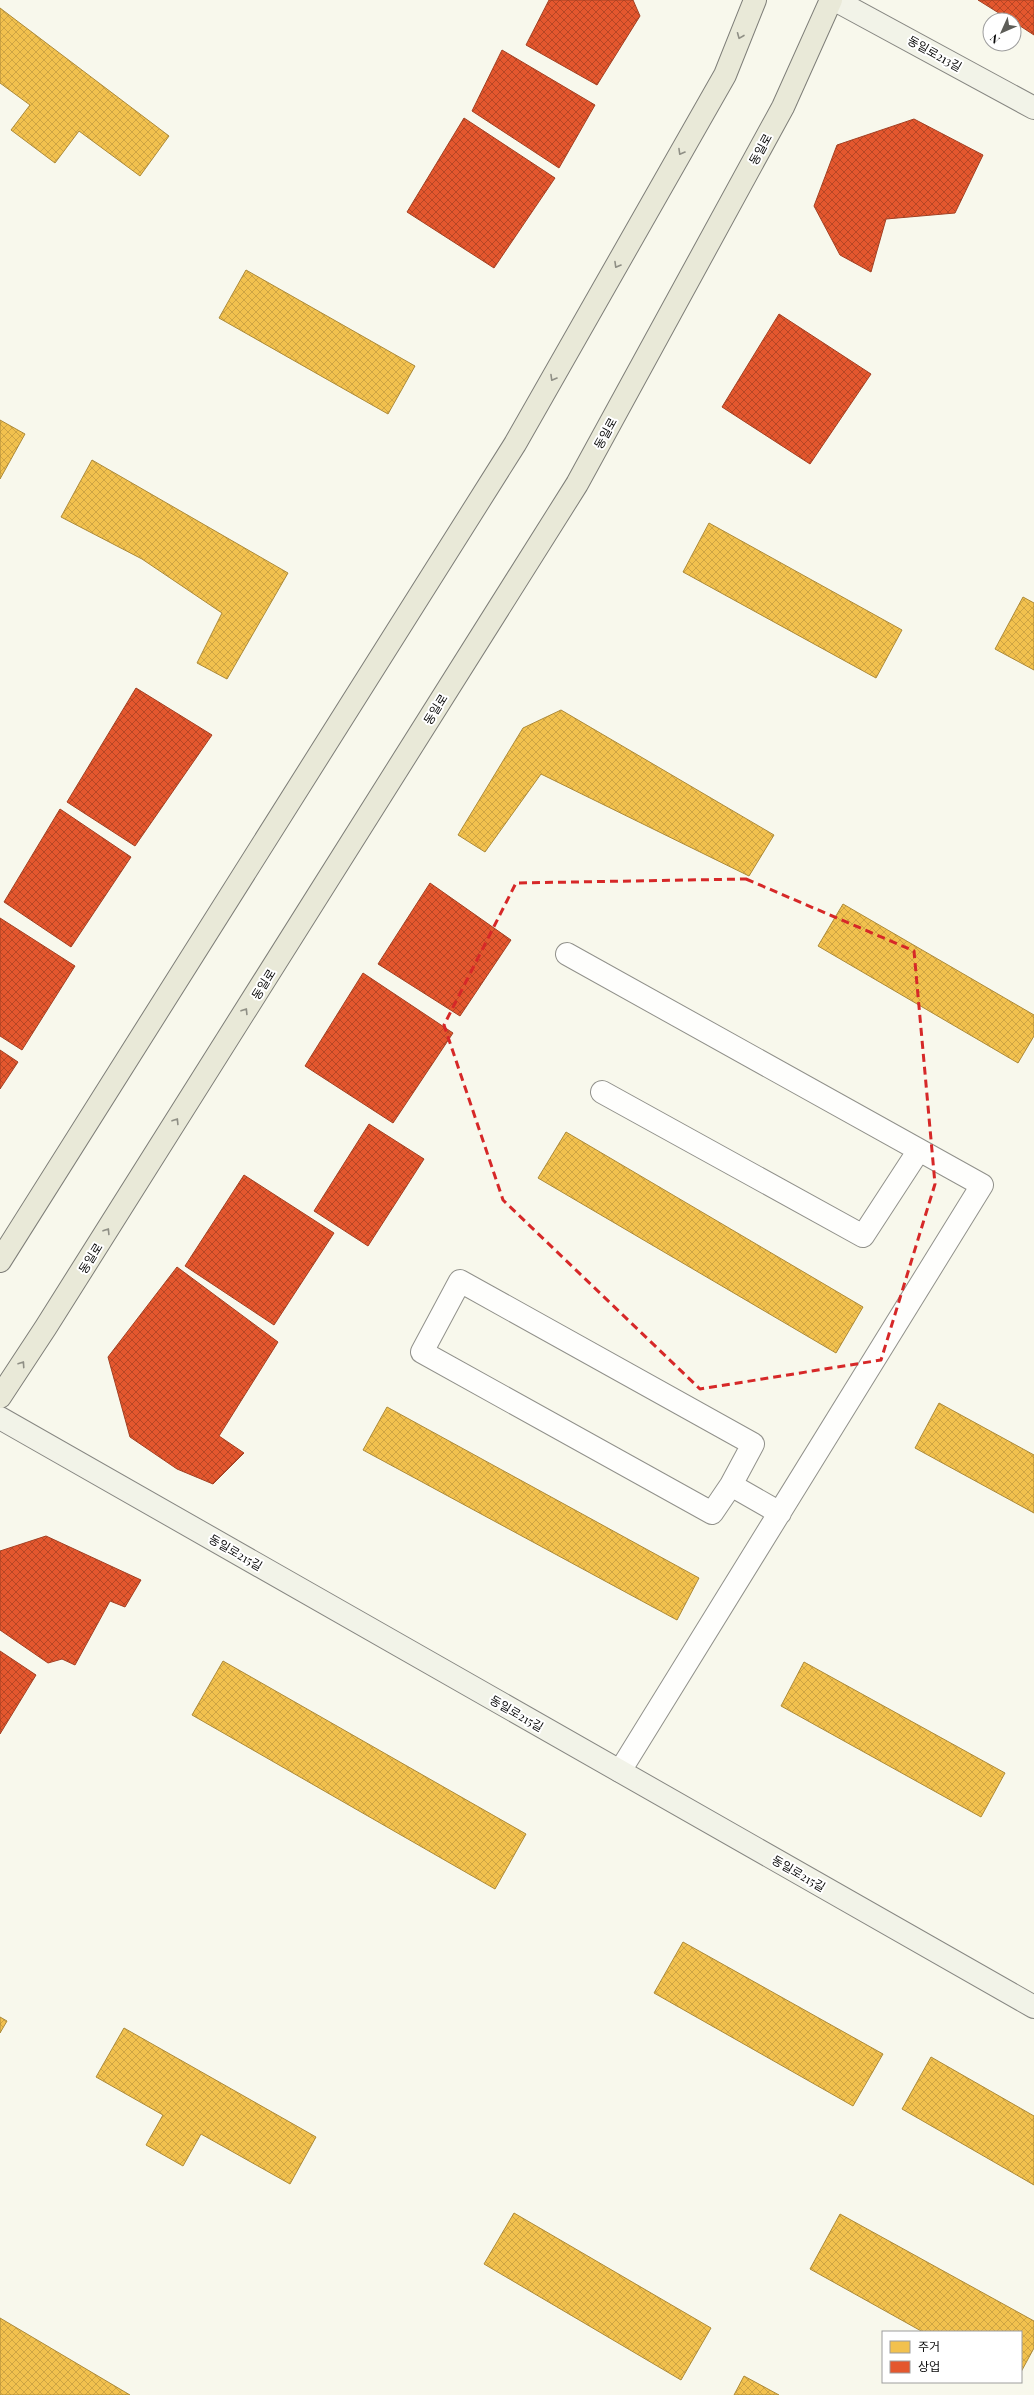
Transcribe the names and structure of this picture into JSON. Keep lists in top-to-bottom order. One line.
{"streets":{"main road":["동일로"],"street":["동일로213길","동일로215길"]},"legend":["주거","상업"],"north":"bottom left"}
